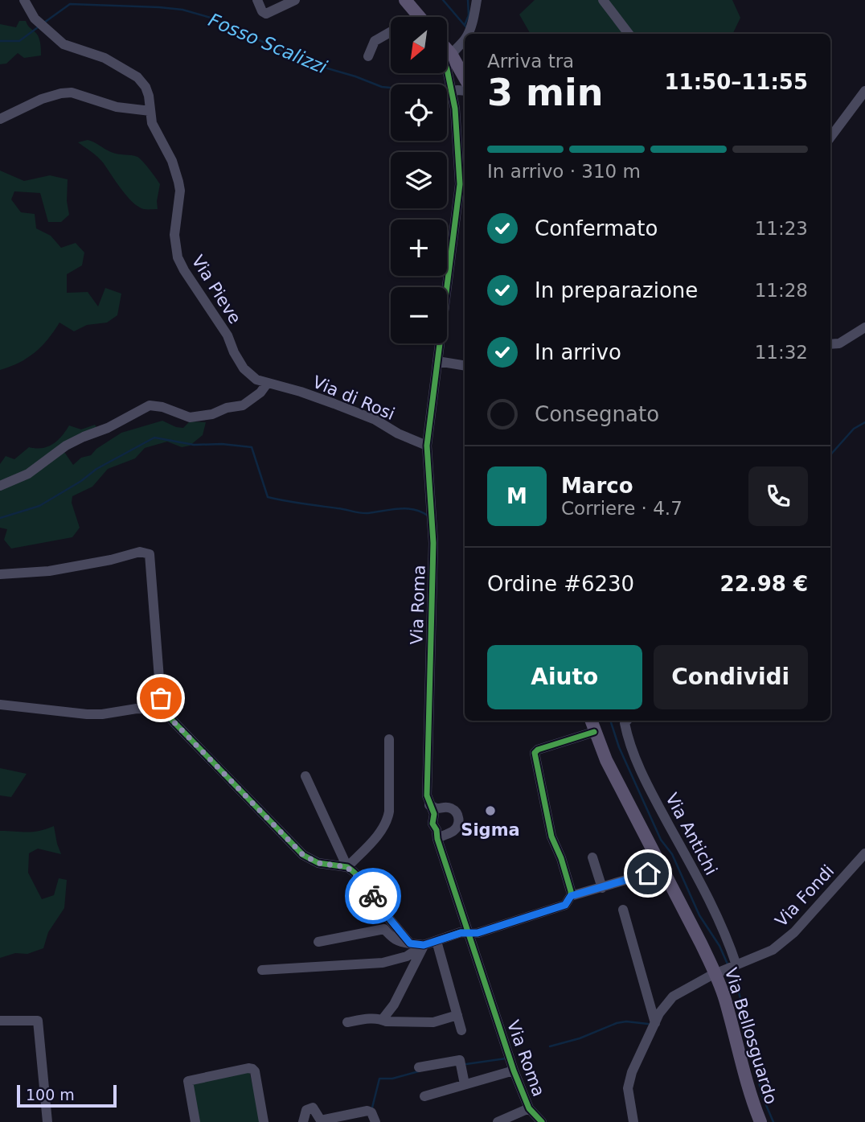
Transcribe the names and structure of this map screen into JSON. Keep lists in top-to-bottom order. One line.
{"streets":{"main road":["Via Bellosguardo"],"street":["Via Pieve","Via di Rosi","Via Roma","Via Antichi","Via Fondi"]},"crossings":[["Via Pieve","Via di Rosi"],["Via di Rosi","Via Roma"],["Via Antichi","Via Fondi"],["Via Fondi","Via Bellosguardo"]],"water":["Fosso Scalizzi"],"places":["Sigma"],"scale_bar":"100 m","north":"bottom left","page":{"map_buttons":["+","−"],"heading":["3 min","Arriva tra","11:50–11:55"],"panel":["Marco","Corriere · 4.7","Ordine #6230","22.98 €"],"bar":"In arrivo · 310 m","list":[["Confermato","11:23"],["In preparazione","11:28"],["In arrivo","11:32"],"Consegnato"],"round":"M","buttons":["Aiuto","Condividi"],"scale":"100 m"}}
